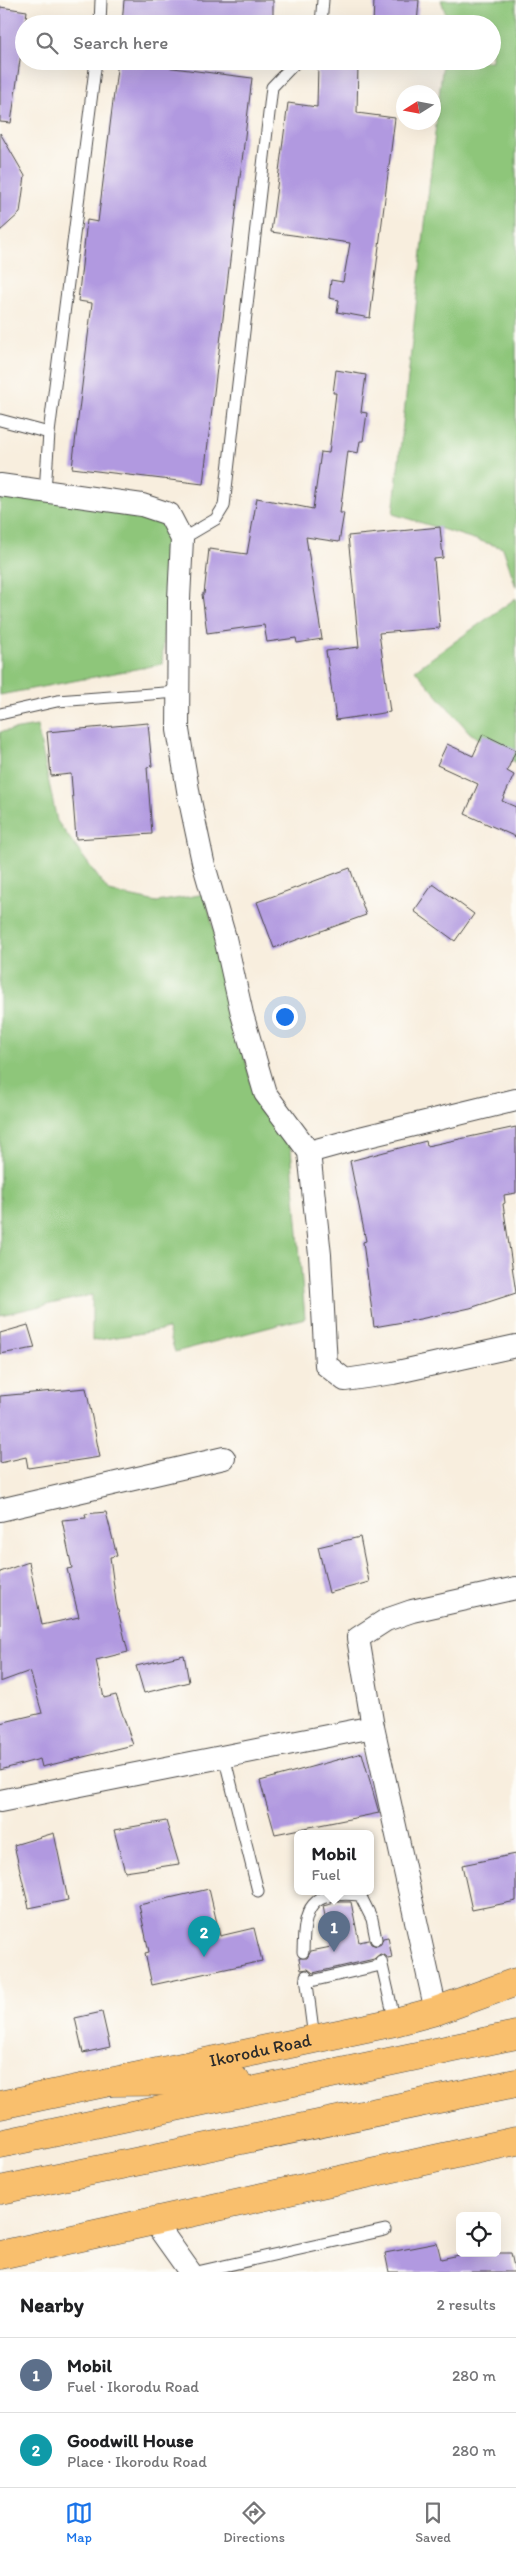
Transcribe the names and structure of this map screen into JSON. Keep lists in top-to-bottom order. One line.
{"streets":{"main road":["Ikorodu Road"]},"north":"left","page":{"search":"Search here","popup":["Mobil","Fuel"],"pins":["1","2"],"heading":["Nearby","2 results"],"list":[{"mark":"1","name":"Mobil","note":"Fuel · Ikorodu Road","value":"280 m"},{"mark":"2","name":"Goodwill House","note":"Place · Ikorodu Road","value":"280 m"}],"nav":["Map","Directions","Saved"]}}
